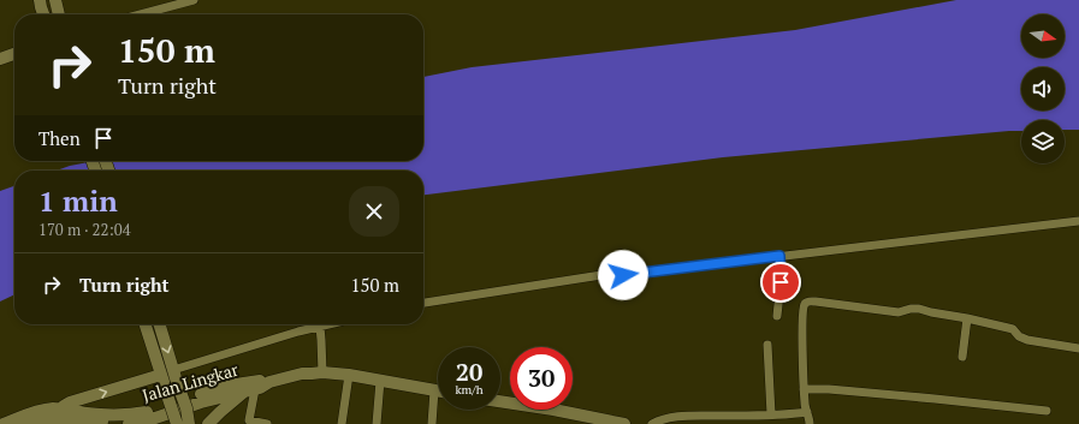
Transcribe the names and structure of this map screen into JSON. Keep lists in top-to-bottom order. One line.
{"streets":{"street":["Jalan Lingkar"]},"north":"right","page":{"turn":["150 m","Turn right"],"then":"Then","heading":["1 min","170 m · 22:04"],"list":[{"name":"Turn right","value":"150 m"}],"speed":"20 km/h","limit":"30"}}
